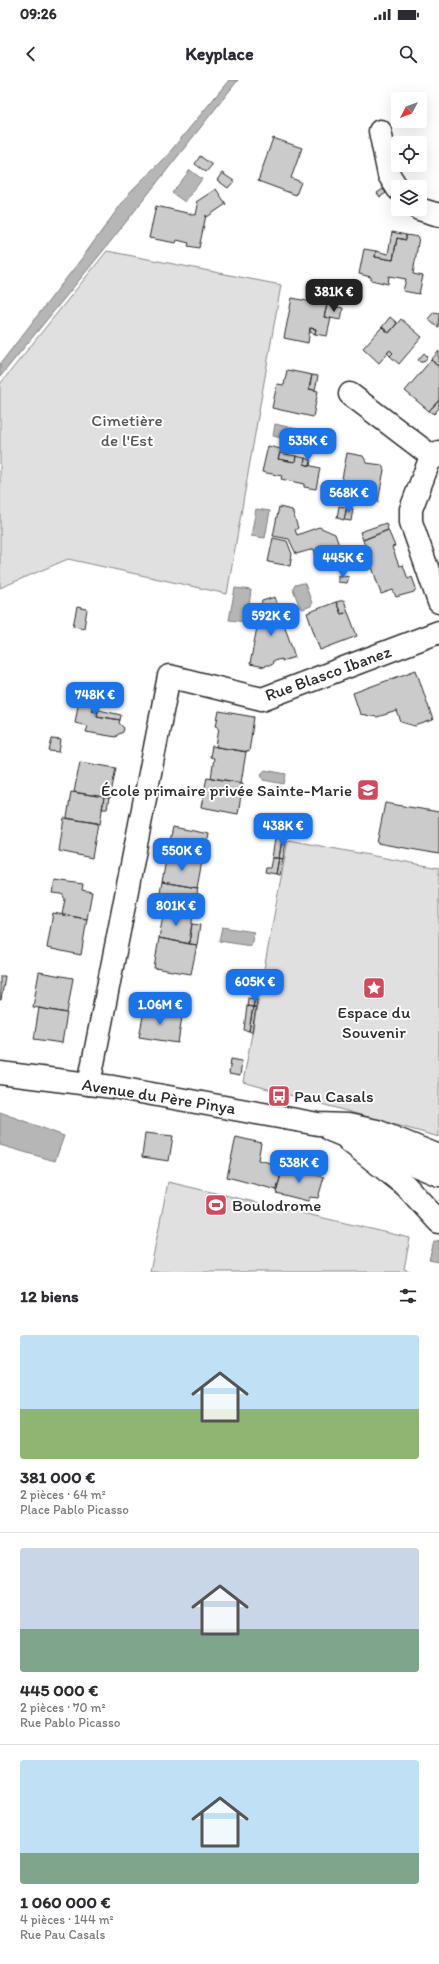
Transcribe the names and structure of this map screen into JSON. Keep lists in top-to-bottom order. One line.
{"streets":{"street":["Rue Blasco Ibanez","Avenue du Père Pinya"]},"crossings":[["Rue Blasco Ibanez","Avenue du Père Pinya"]],"parks":["Cimetière de l'Est"],"places":{"school or university":["École primaire privée Sainte-Marie"],"place":["Espace du Souvenir"],"bus stop":["Pau Casals"],"sports":["Boulodrome"]},"north":"bottom left","page":{"status":"09:26","header":"Keyplace","price":["381K €","535K €","568K €","445K €","592K €","748K €","438K €","550K €","801K €","605K €","1.06M €","538K €"],"heading":"12 biens","list":[{"name":"381 000 €","note":"2 pièces · 64 m² · Place Pablo Picasso"},{"name":"445 000 €","note":"2 pièces · 70 m² · Rue Pablo Picasso"},{"name":"1 060 000 €","note":"4 pièces · 144 m² · Rue Pau Casals"}]}}
